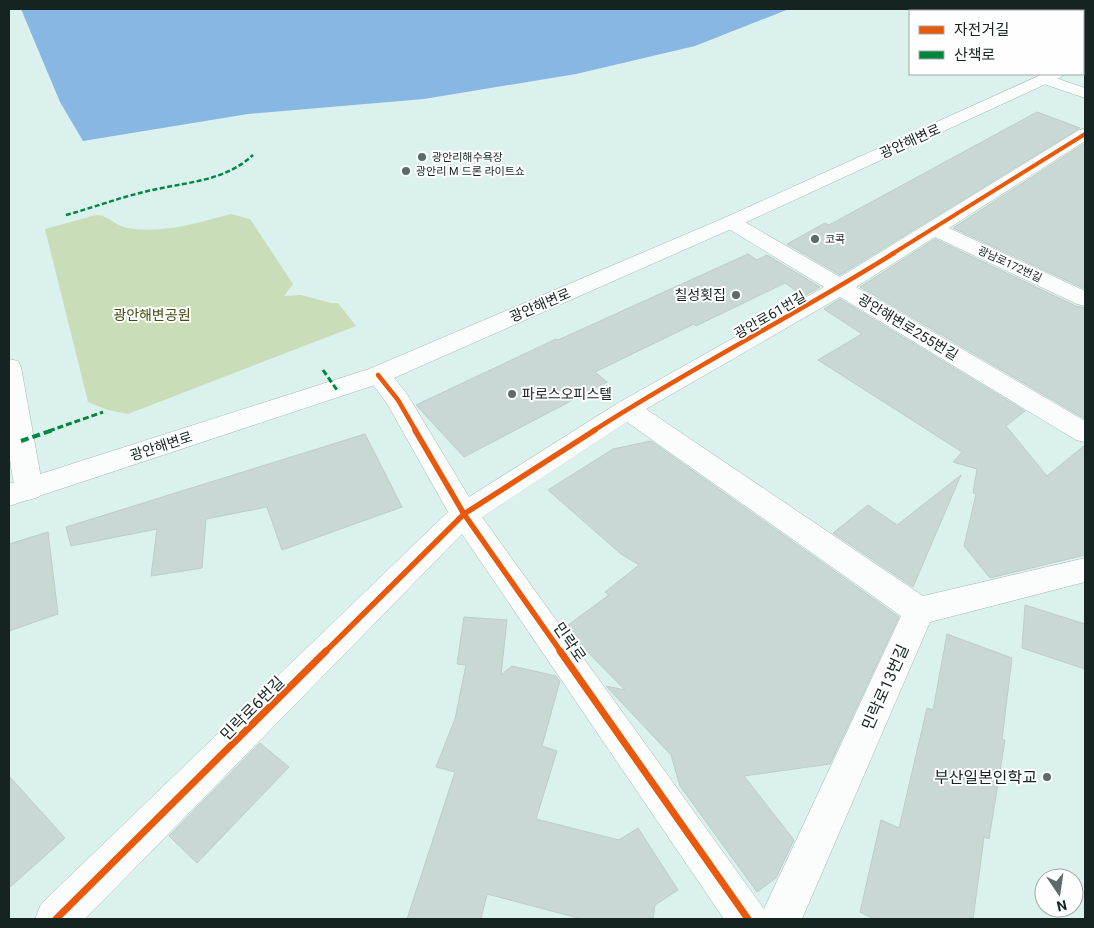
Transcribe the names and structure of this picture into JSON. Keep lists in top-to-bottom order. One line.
{"streets":{"street":["광안해변로","광남로172번길","광안로61번길","광안해변로255번길","민락로","민락로13번길","민락로6번길"]},"crossings":[["광안해변로","광안해변로255번길"],["광안해변로","민락로"],["광남로172번길","광안로61번길"],["광안로61번길","광안해변로255번길"],["광안로61번길","민락로"],["광안로61번길","민락로6번길"],["민락로","민락로6번길"]],"parks":["광안해변공원"],"places":["광안리해수욕장","광안리 M 드론 라이트쇼","코콕","칠성횟집","파로스오피스텔","부산일본인학교"],"legend":["자전거길","산책로"],"north":"bottom"}
